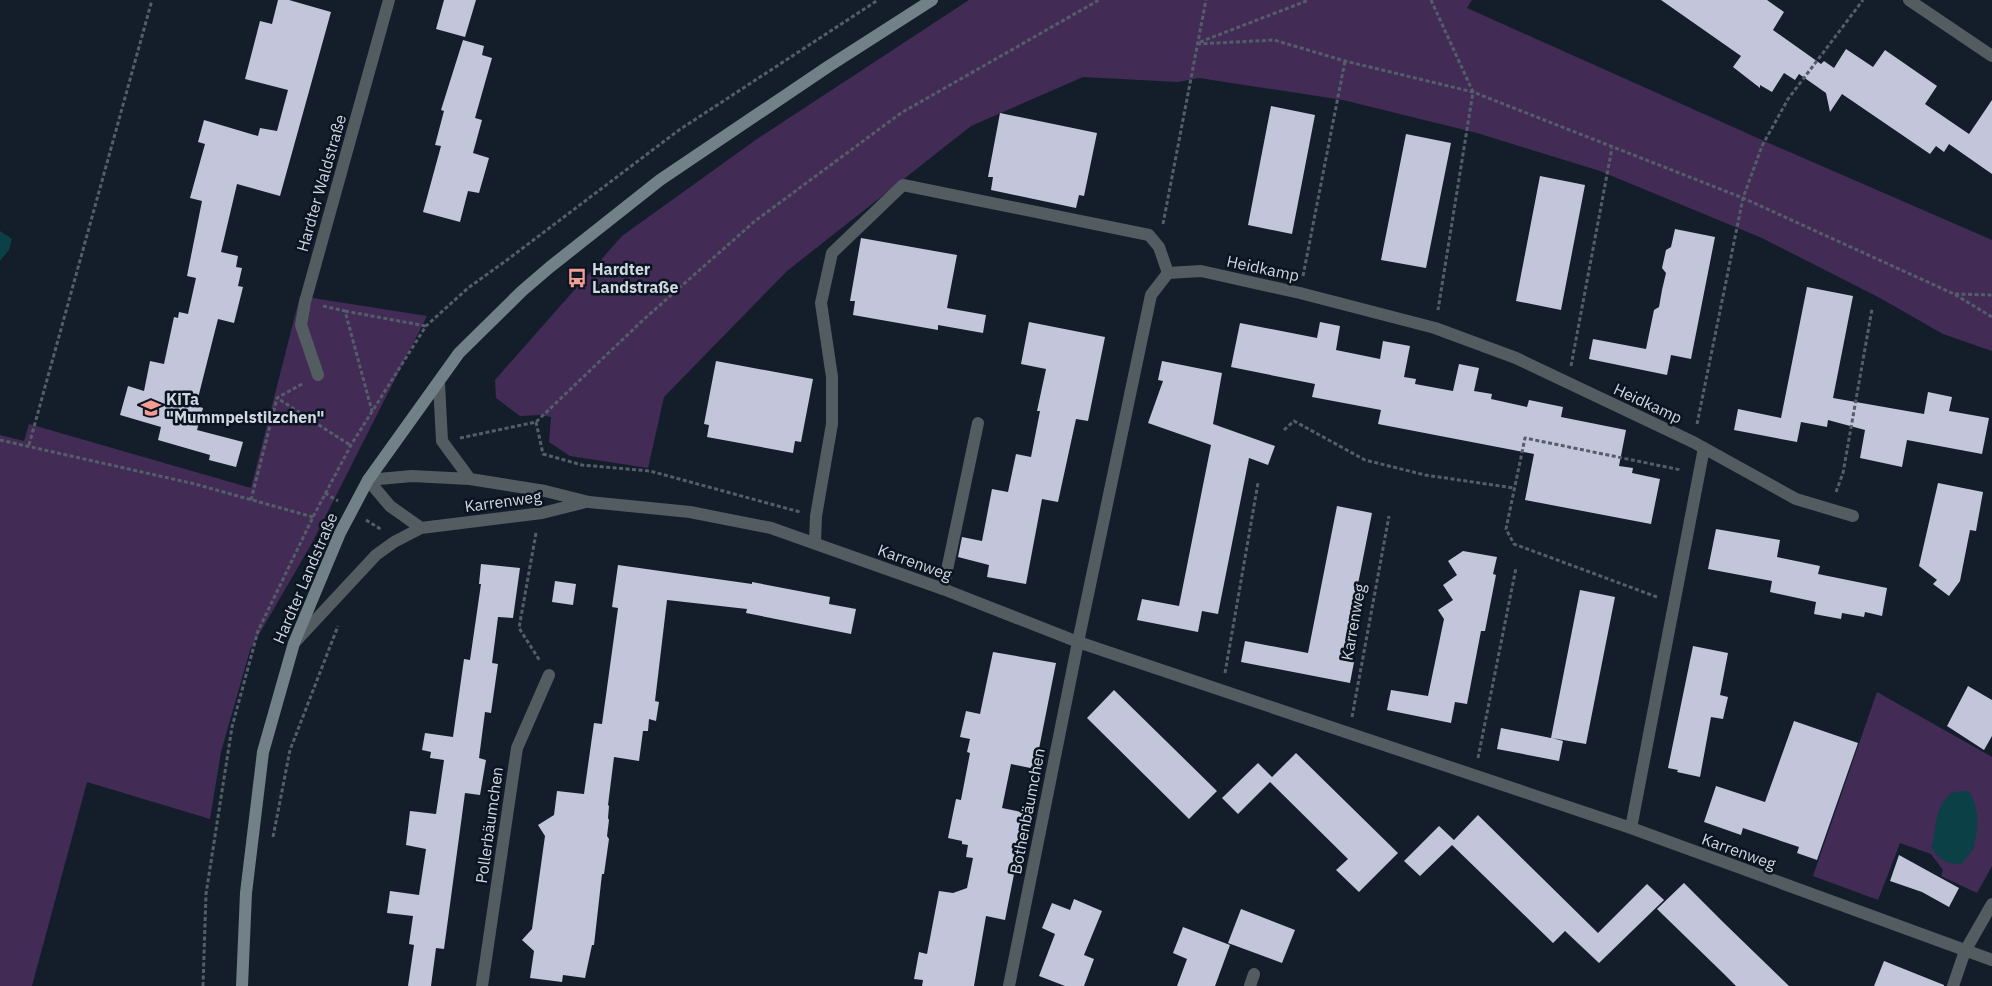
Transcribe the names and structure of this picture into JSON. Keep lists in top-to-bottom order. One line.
{"streets":{"main road":["Hardter Landstraße"],"street":["Hardter Waldstraße","Heidkamp","Karrenweg","Bothenbäumchen","Pollerbäumchen"]},"crossings":[["Karrenweg","Hardter Landstraße"],["Karrenweg","Bothenbäumchen"]],"places":{"bus stop":["Hardter Landstraße"],"school or university":["KiTa \"Mummpelstilzchen\""]}}
